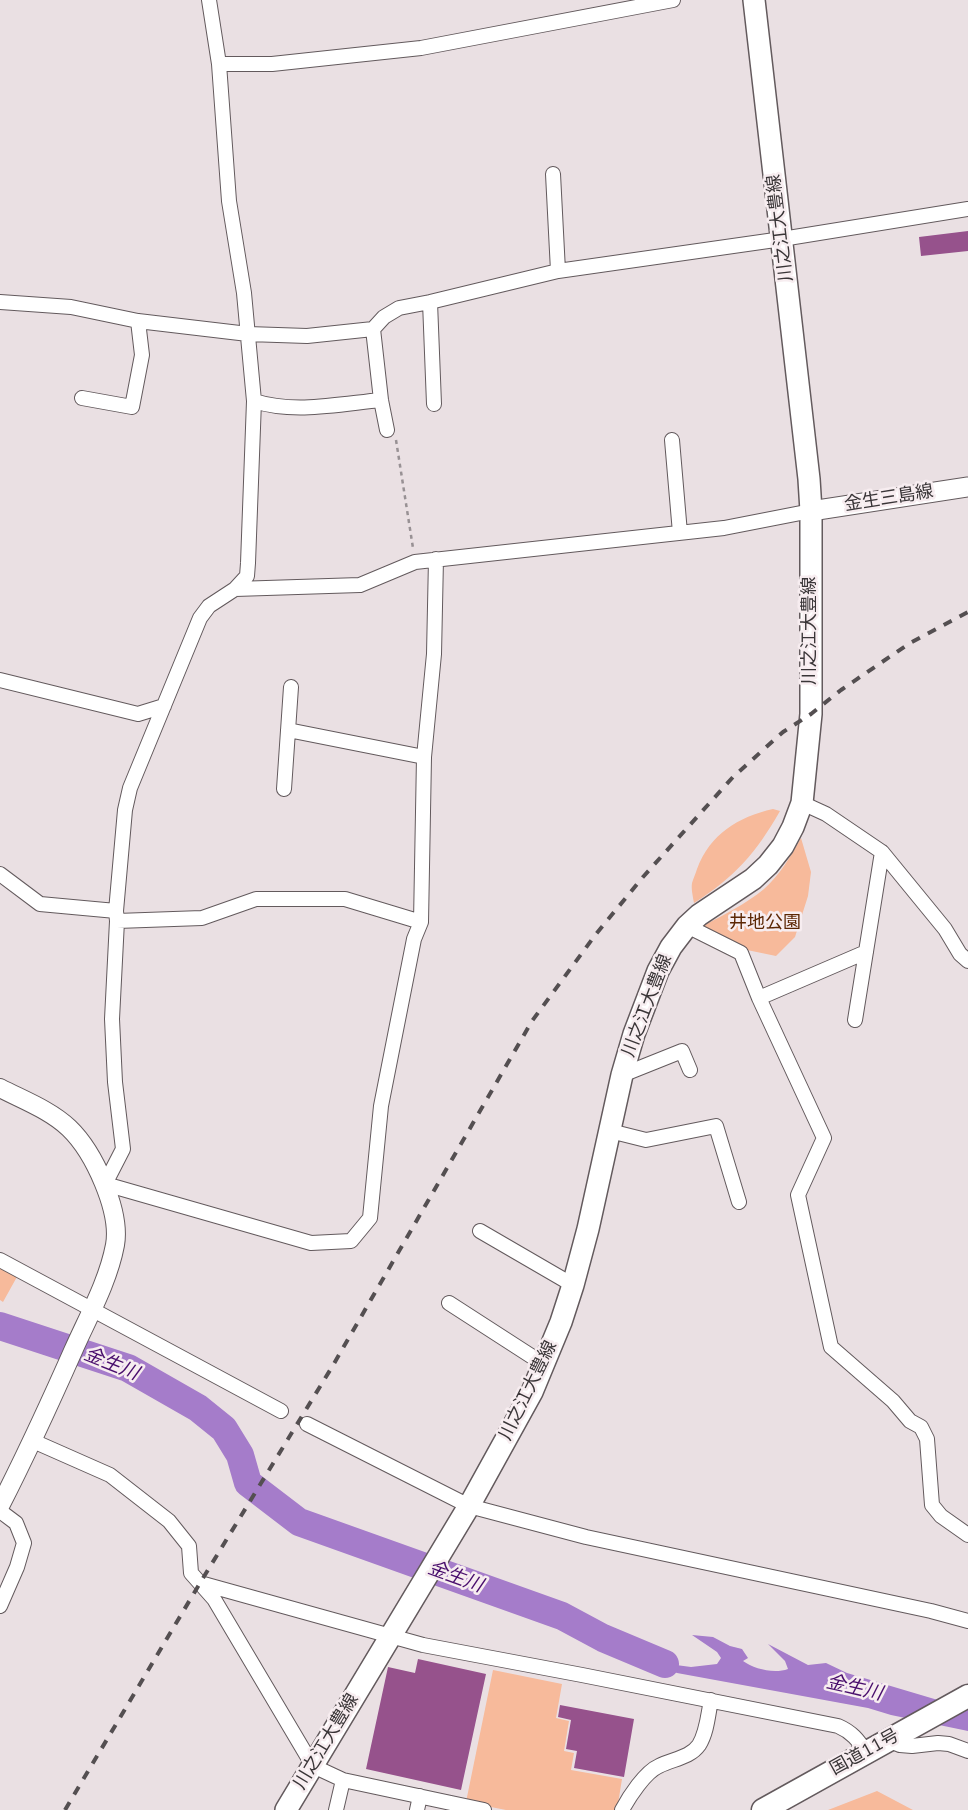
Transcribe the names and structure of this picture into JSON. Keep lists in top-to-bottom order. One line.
{"streets":{"highway":["国道11号"],"main road":["川之江大豊線","金生三島線"]},"crossings":[["川之江大豊線","金生三島線"]],"water":["金生川"],"parks":["井地公園"]}
